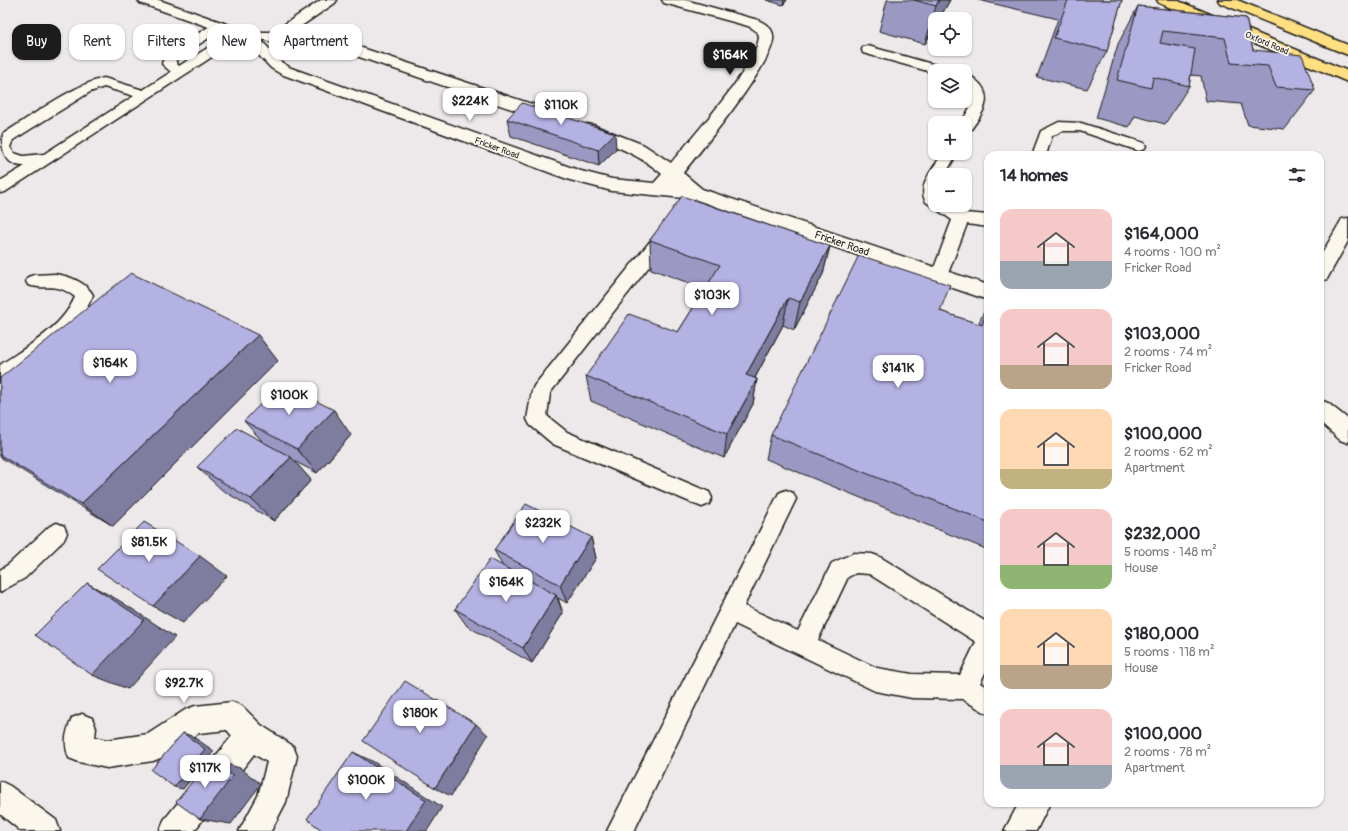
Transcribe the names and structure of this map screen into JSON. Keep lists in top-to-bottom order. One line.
{"streets":{"main road":["Oxford Road"],"street":["Fricker Road"]},"page":{"map_buttons":["+","−"],"chip":["Buy","Rent","Filters","New","Apartment"],"price":["$164K","$224K","$110K","$103K","$164K","$141K","$100K","$232K","$81.5K","$164K","$92.7K","$180K","$117K","$100K"],"heading":"14 homes","list":[{"name":"$164,000","note":"4 rooms · 100 m² · Fricker Road"},{"name":"$103,000","note":"2 rooms · 74 m² · Fricker Road"},{"name":"$100,000","note":"2 rooms · 62 m² · Apartment"},{"name":"$232,000","note":"5 rooms · 148 m² · House"},{"name":"$180,000","note":"5 rooms · 118 m² · House"},{"name":"$100,000","note":"2 rooms · 78 m² · Apartment"}]}}
